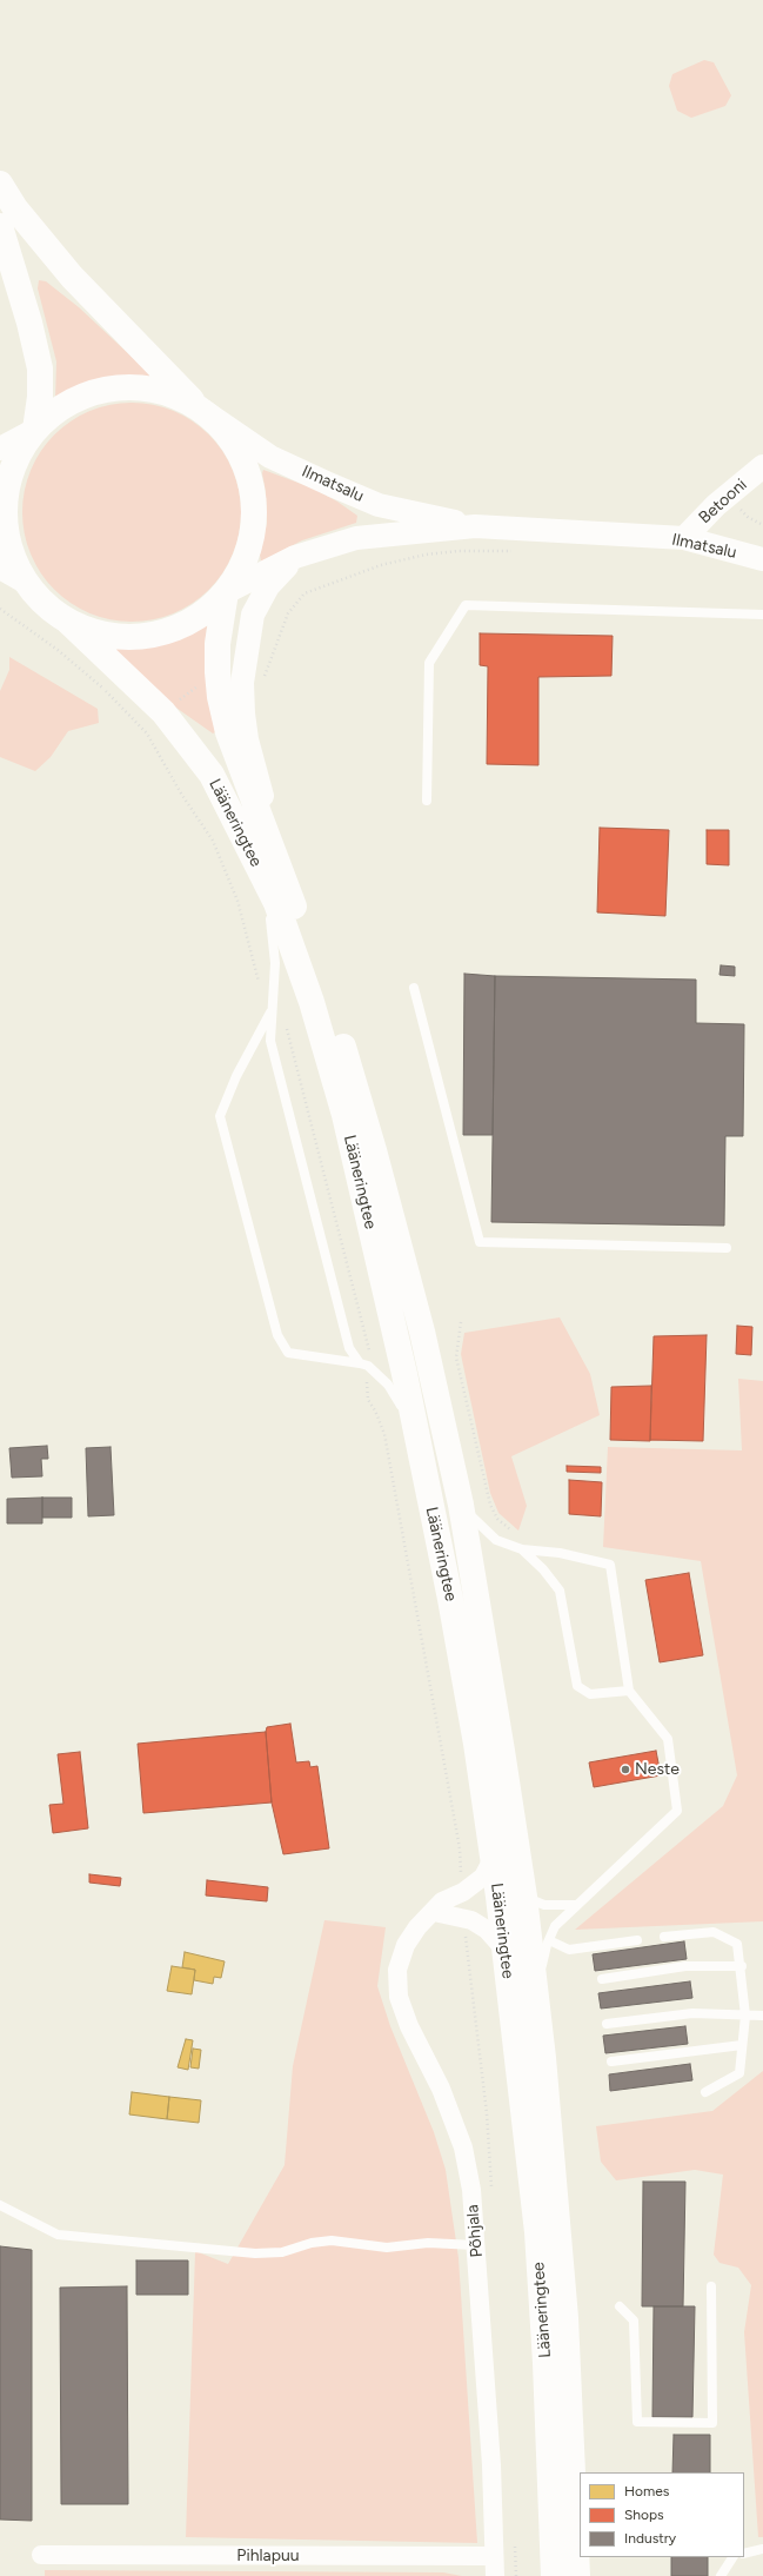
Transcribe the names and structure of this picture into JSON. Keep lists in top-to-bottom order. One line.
{"streets":{"highway":["Lääneringtee"],"street":["Ilmatsalu","Betooni","Põhjala","Pihlapuu"]},"crossings":[["Ilmatsalu","Betooni"],["Ilmatsalu","Lääneringtee"],["Lääneringtee","Põhjala"],["Põhjala","Pihlapuu"]],"places":["Neste"],"legend":["Homes","Shops","Industry"]}
